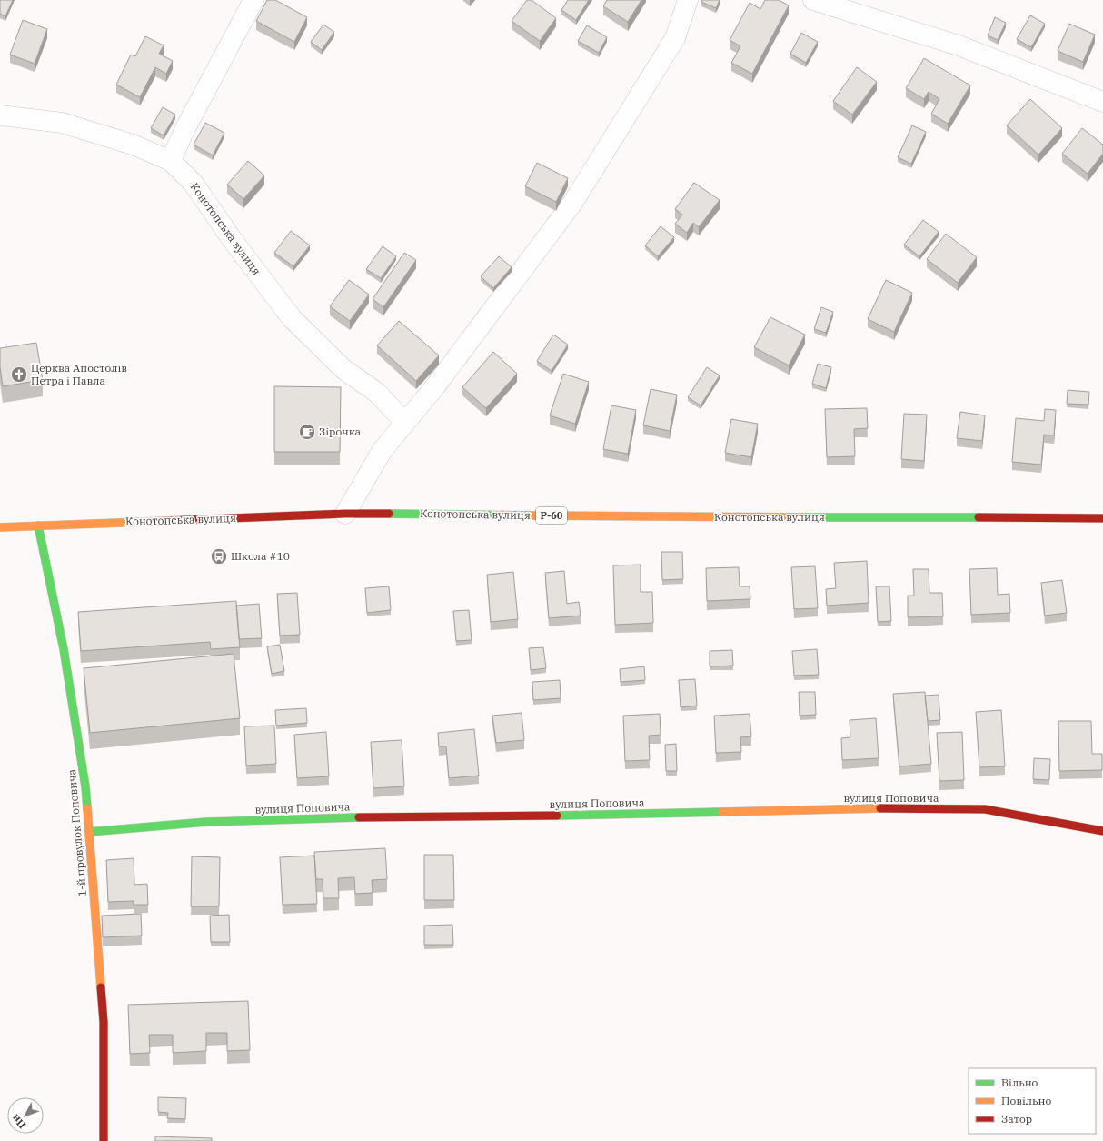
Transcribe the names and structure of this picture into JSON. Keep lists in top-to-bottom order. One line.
{"streets":{"street":["Конотопська вулиця","Р-60","вулиця Поповича","1-й провулок Поповича"]},"crossings":[["Конотопська вулиця","1-й провулок Поповича"],["вулиця Поповича","1-й провулок Поповича"]],"places":{"church":["Церква Апостолів Петра і Павла"],"cafe":["Зірочка"],"bus stop":["Школа #10"]},"legend":["Вільно","Повільно","Затор"],"north":"bottom left"}
